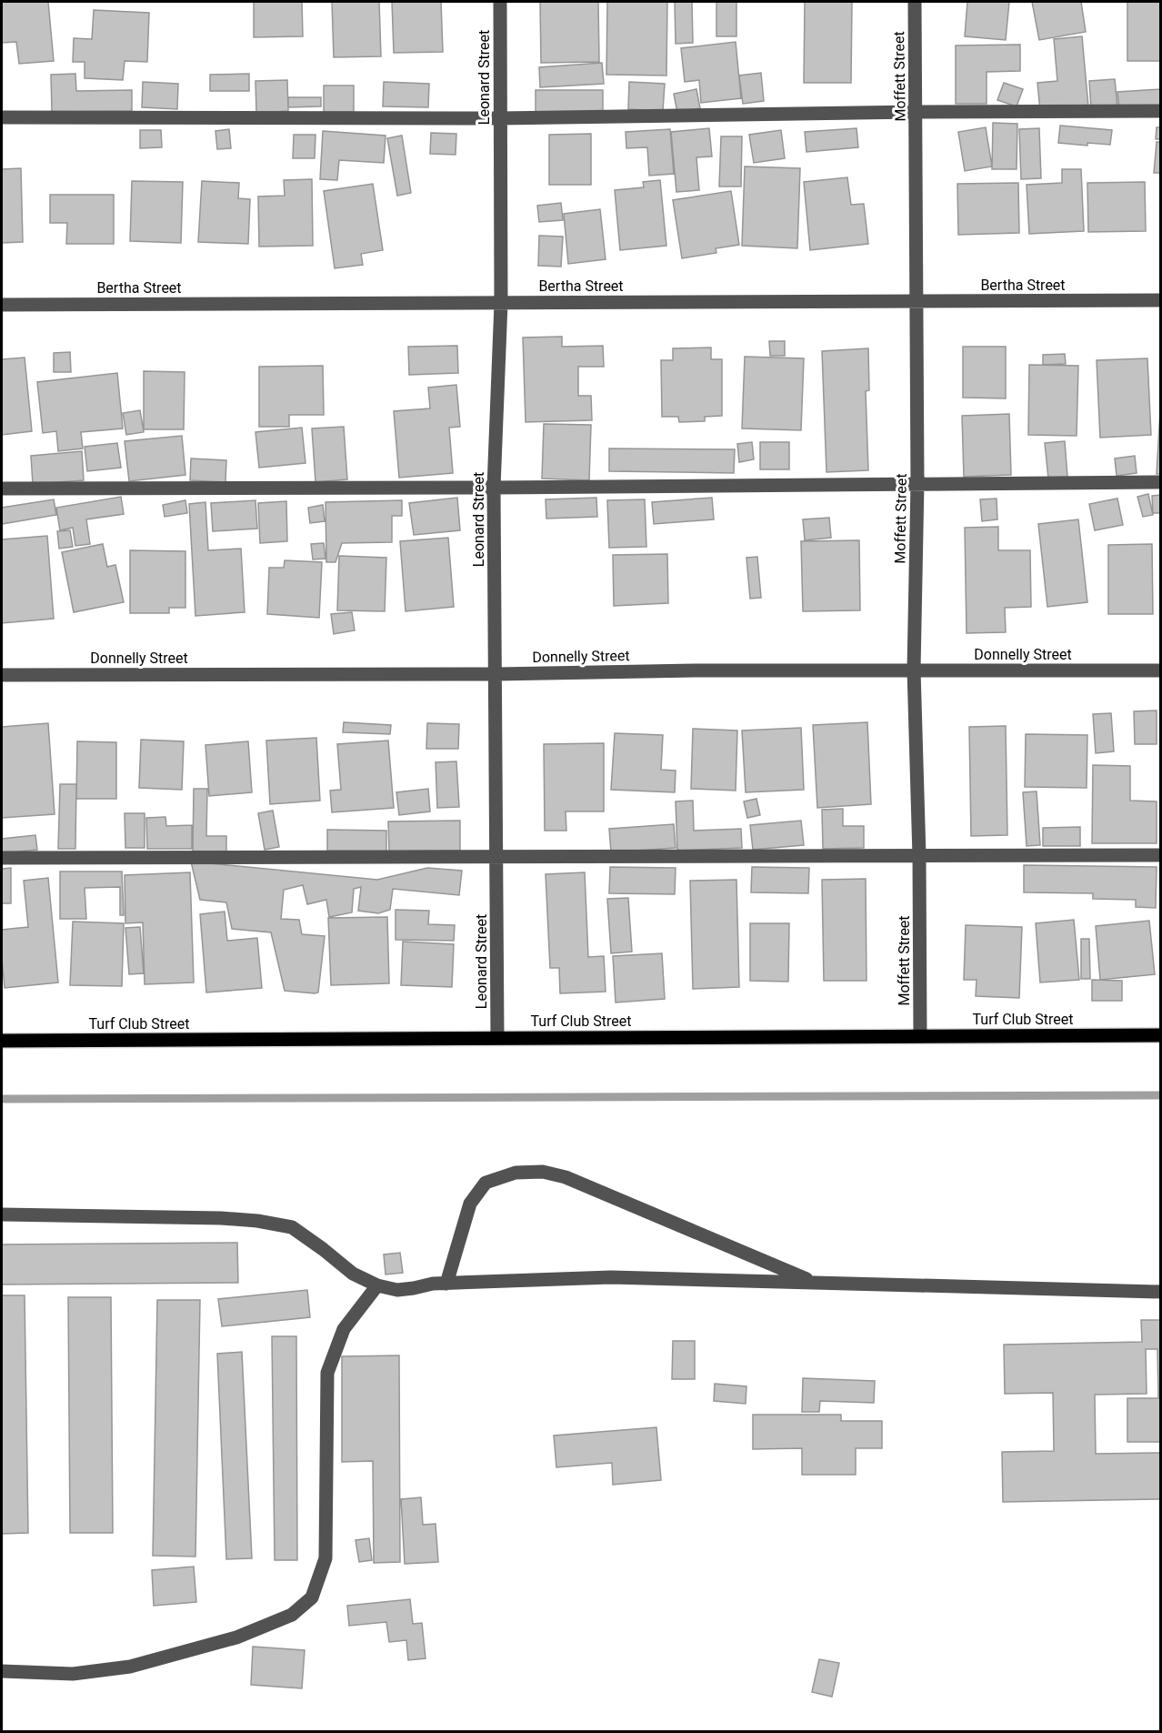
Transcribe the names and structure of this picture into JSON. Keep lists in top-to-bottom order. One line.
{"streets":{"main road":["Turf Club Street"],"street":["Moffett Street","Leonard Street","Bertha Street","Donnelly Street"]},"crossings":[["Moffett Street","Bertha Street"],["Moffett Street","Donnelly Street"],["Moffett Street","Turf Club Street"],["Leonard Street","Bertha Street"],["Leonard Street","Donnelly Street"],["Leonard Street","Turf Club Street"]]}
